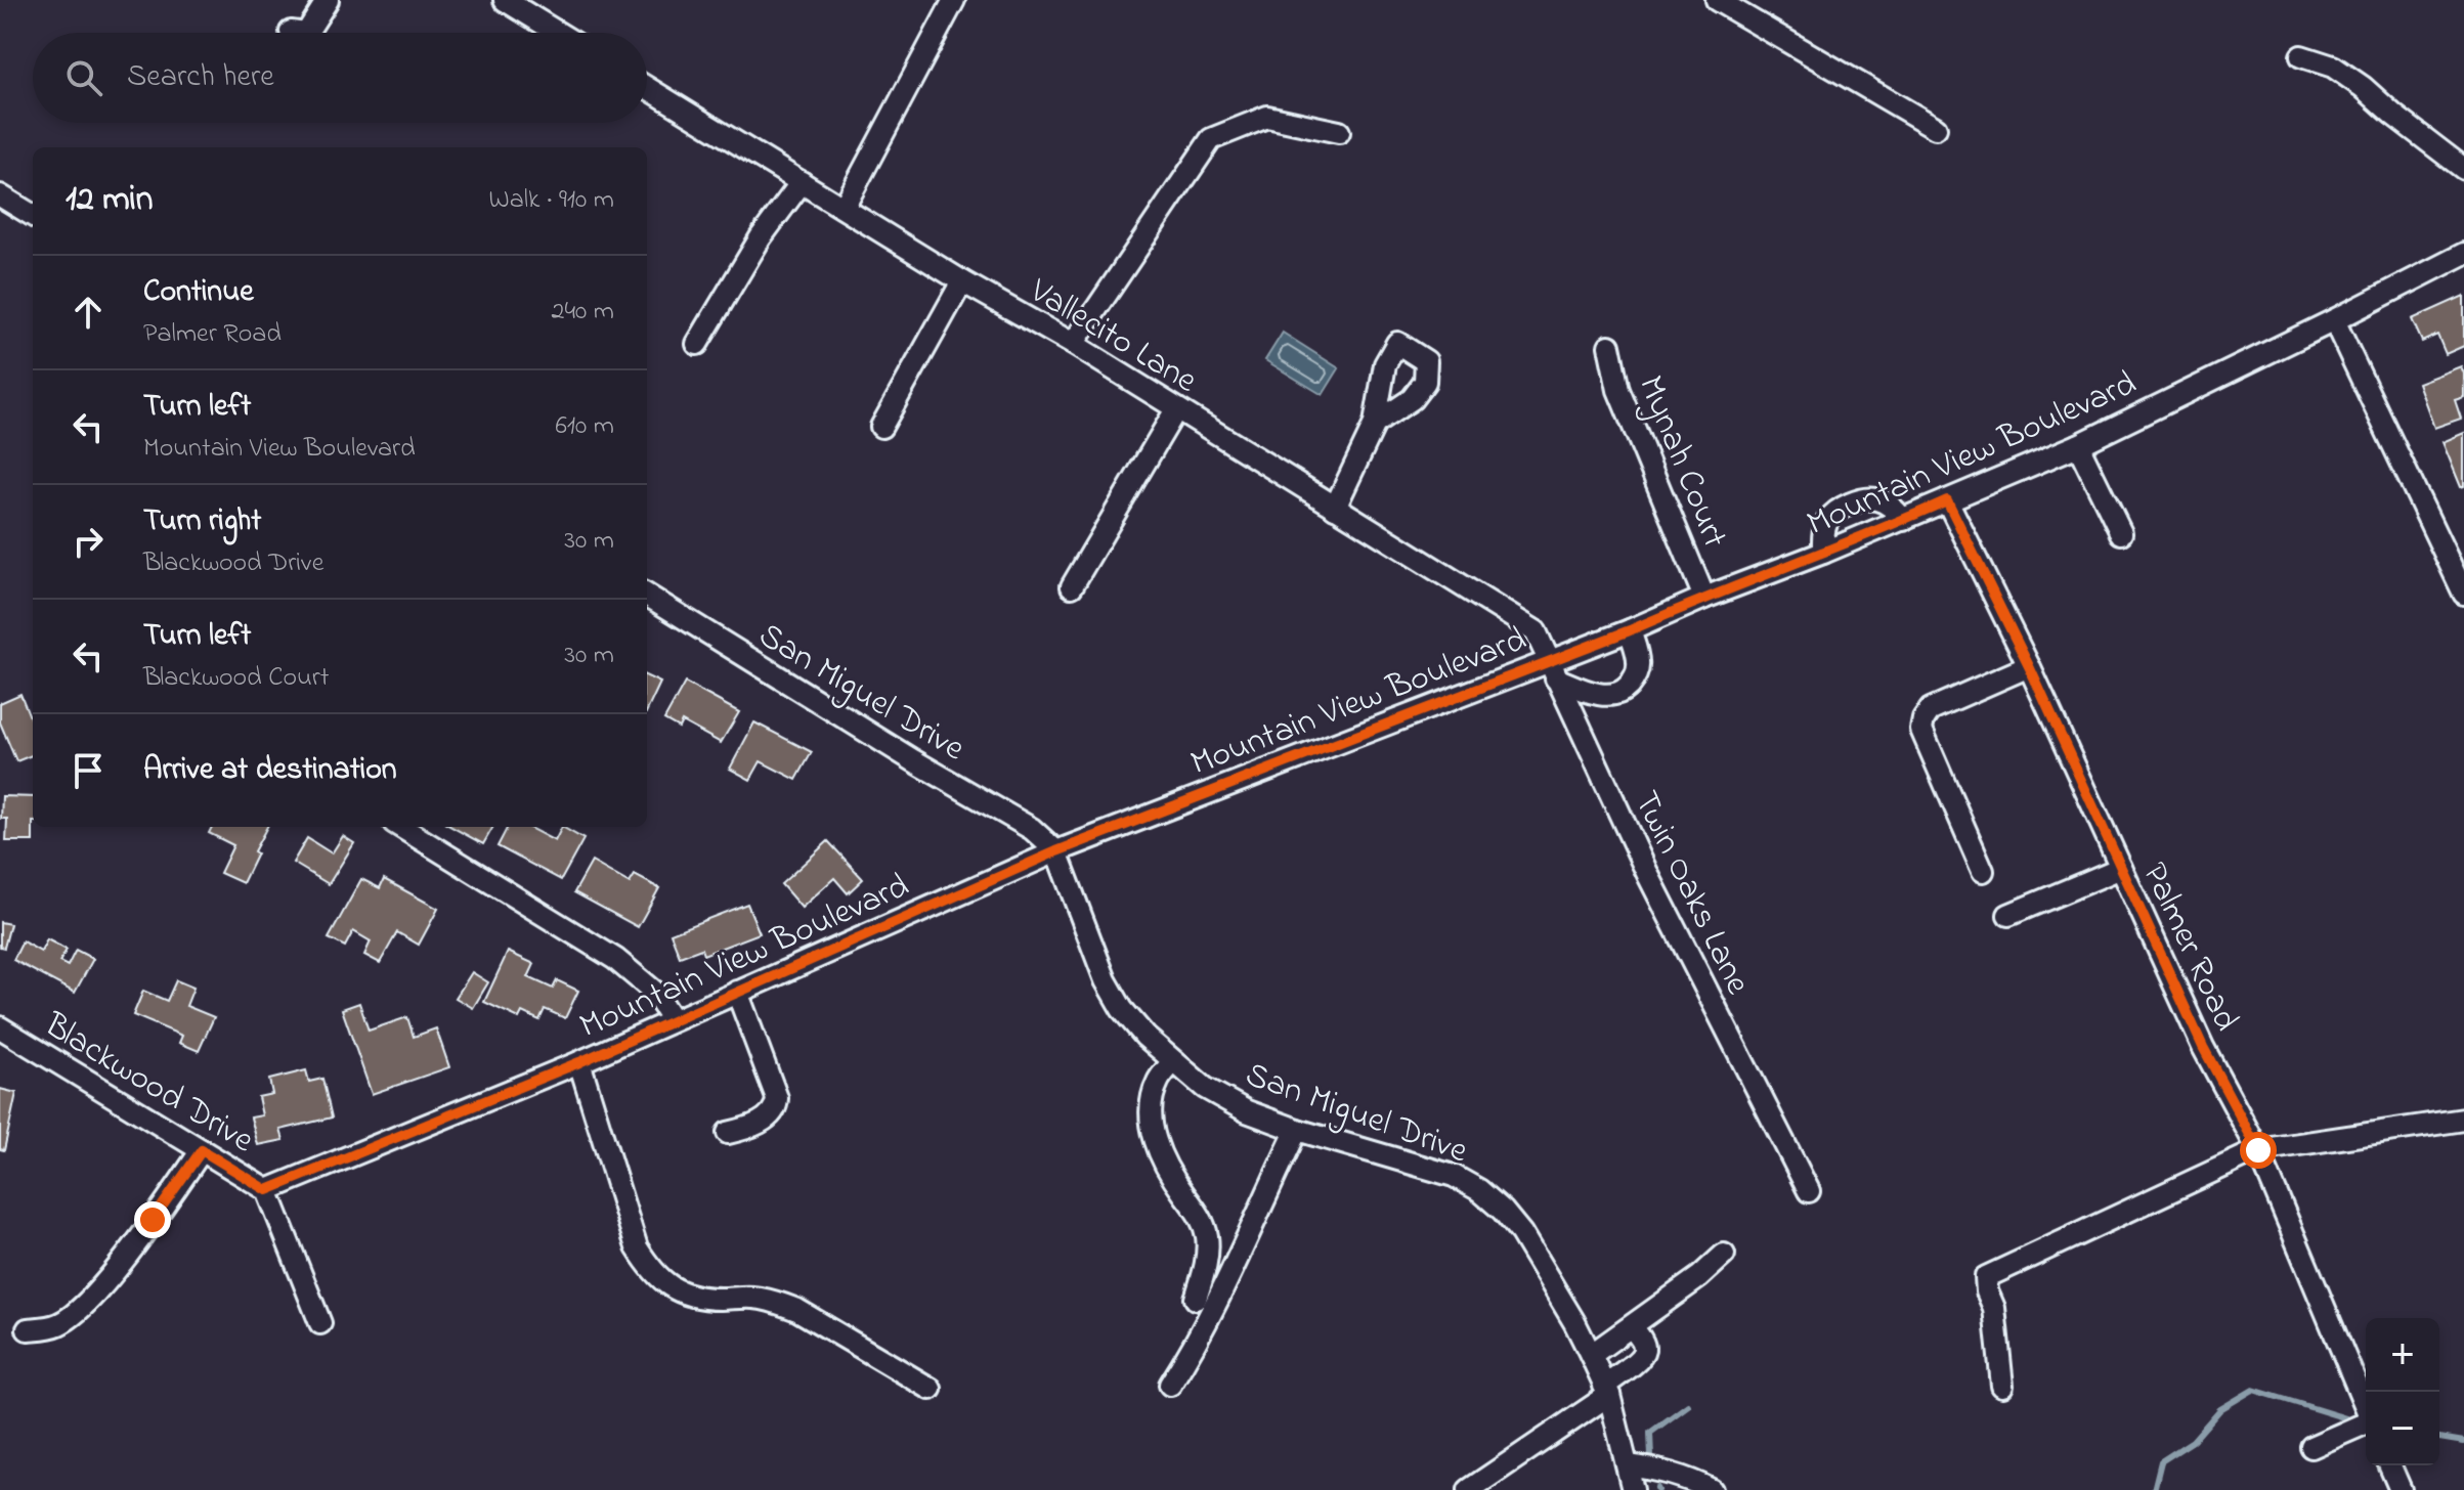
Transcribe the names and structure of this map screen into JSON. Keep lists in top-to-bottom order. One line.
{"streets":{"street":["Vallecito Lane","Mountain View Boulevard","Mynah Court","San Miguel Drive","Twin Oaks Lane","Palmer Road","Blackwood Drive"]},"crossings":[["Vallecito Lane","Mountain View Boulevard"],["Vallecito Lane","Twin Oaks Lane"],["Mountain View Boulevard","Mynah Court"],["Mountain View Boulevard","San Miguel Drive"],["Mountain View Boulevard","Twin Oaks Lane"],["Mountain View Boulevard","Palmer Road"],["Mountain View Boulevard","Blackwood Drive"]],"page":{"search":"Search here","heading":["12 min","Walk · 910 m"],"list":[["Continue","Palmer Road","240 m"],["Turn left","Mountain View Boulevard","610 m"],["Turn right","Blackwood Drive","30 m"],["Turn left","Blackwood Court","30 m"],"Arrive at destination"],"map_buttons":["+","−"]}}
